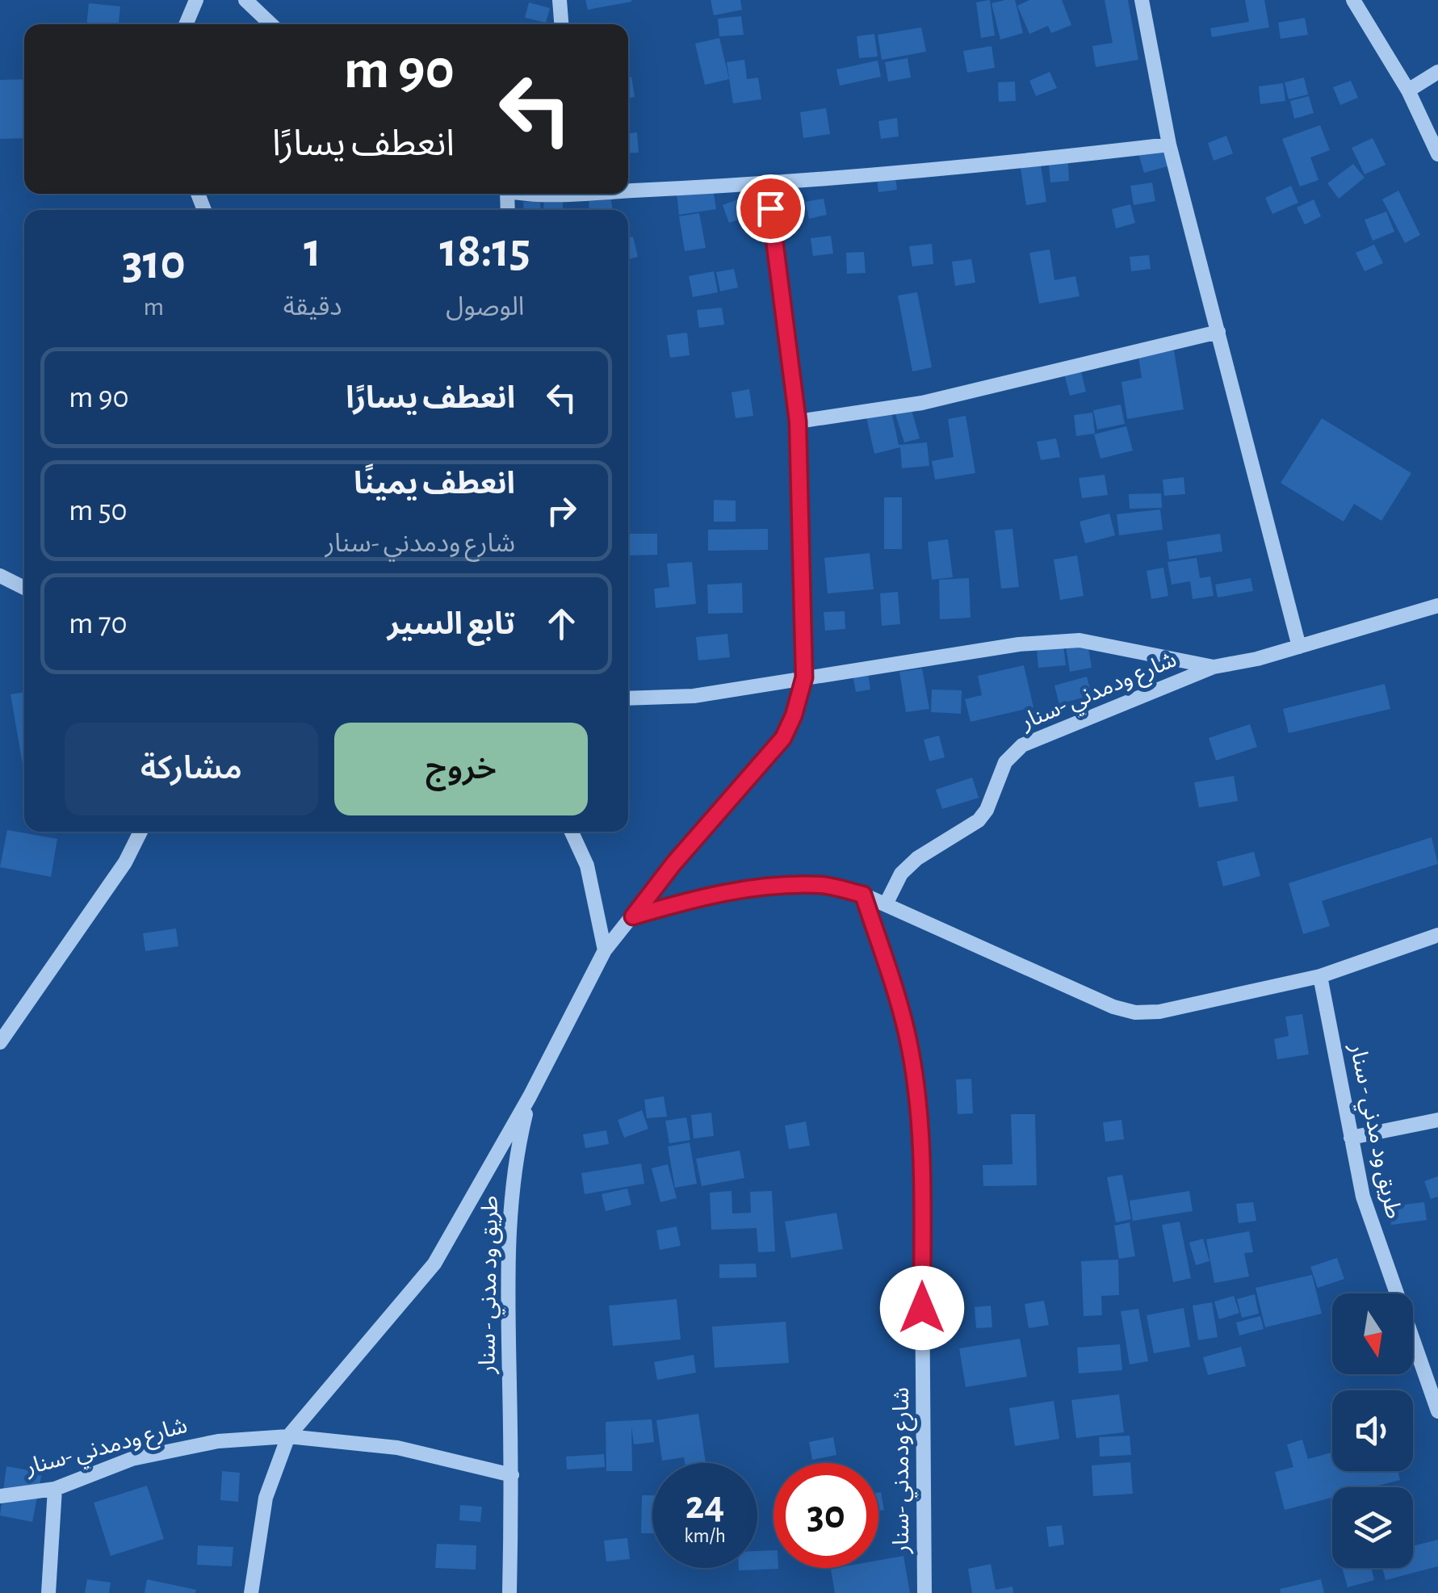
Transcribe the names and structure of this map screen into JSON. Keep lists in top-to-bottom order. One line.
{"streets":{"street":["شارع ودمدني -سنار","طريق ود مدني - سنار"]},"crossings":[["شارع ودمدني -سنار","طريق ود مدني - سنار"]],"north":"bottom","page":{"turn":["90 m","انعطف يسارًا"],"eta":["18:15","الوصول","1","دقيقة","310","m"],"list":[{"name":"انعطف يسارًا","value":"90 m"},{"name":"انعطف يمينًا","note":"شارع ودمدني -سنار","value":"50 m"},{"name":"تابع السير","value":"70 m"}],"buttons":["خروج","مشاركة"],"speed":"24 km/h","limit":"30"}}
